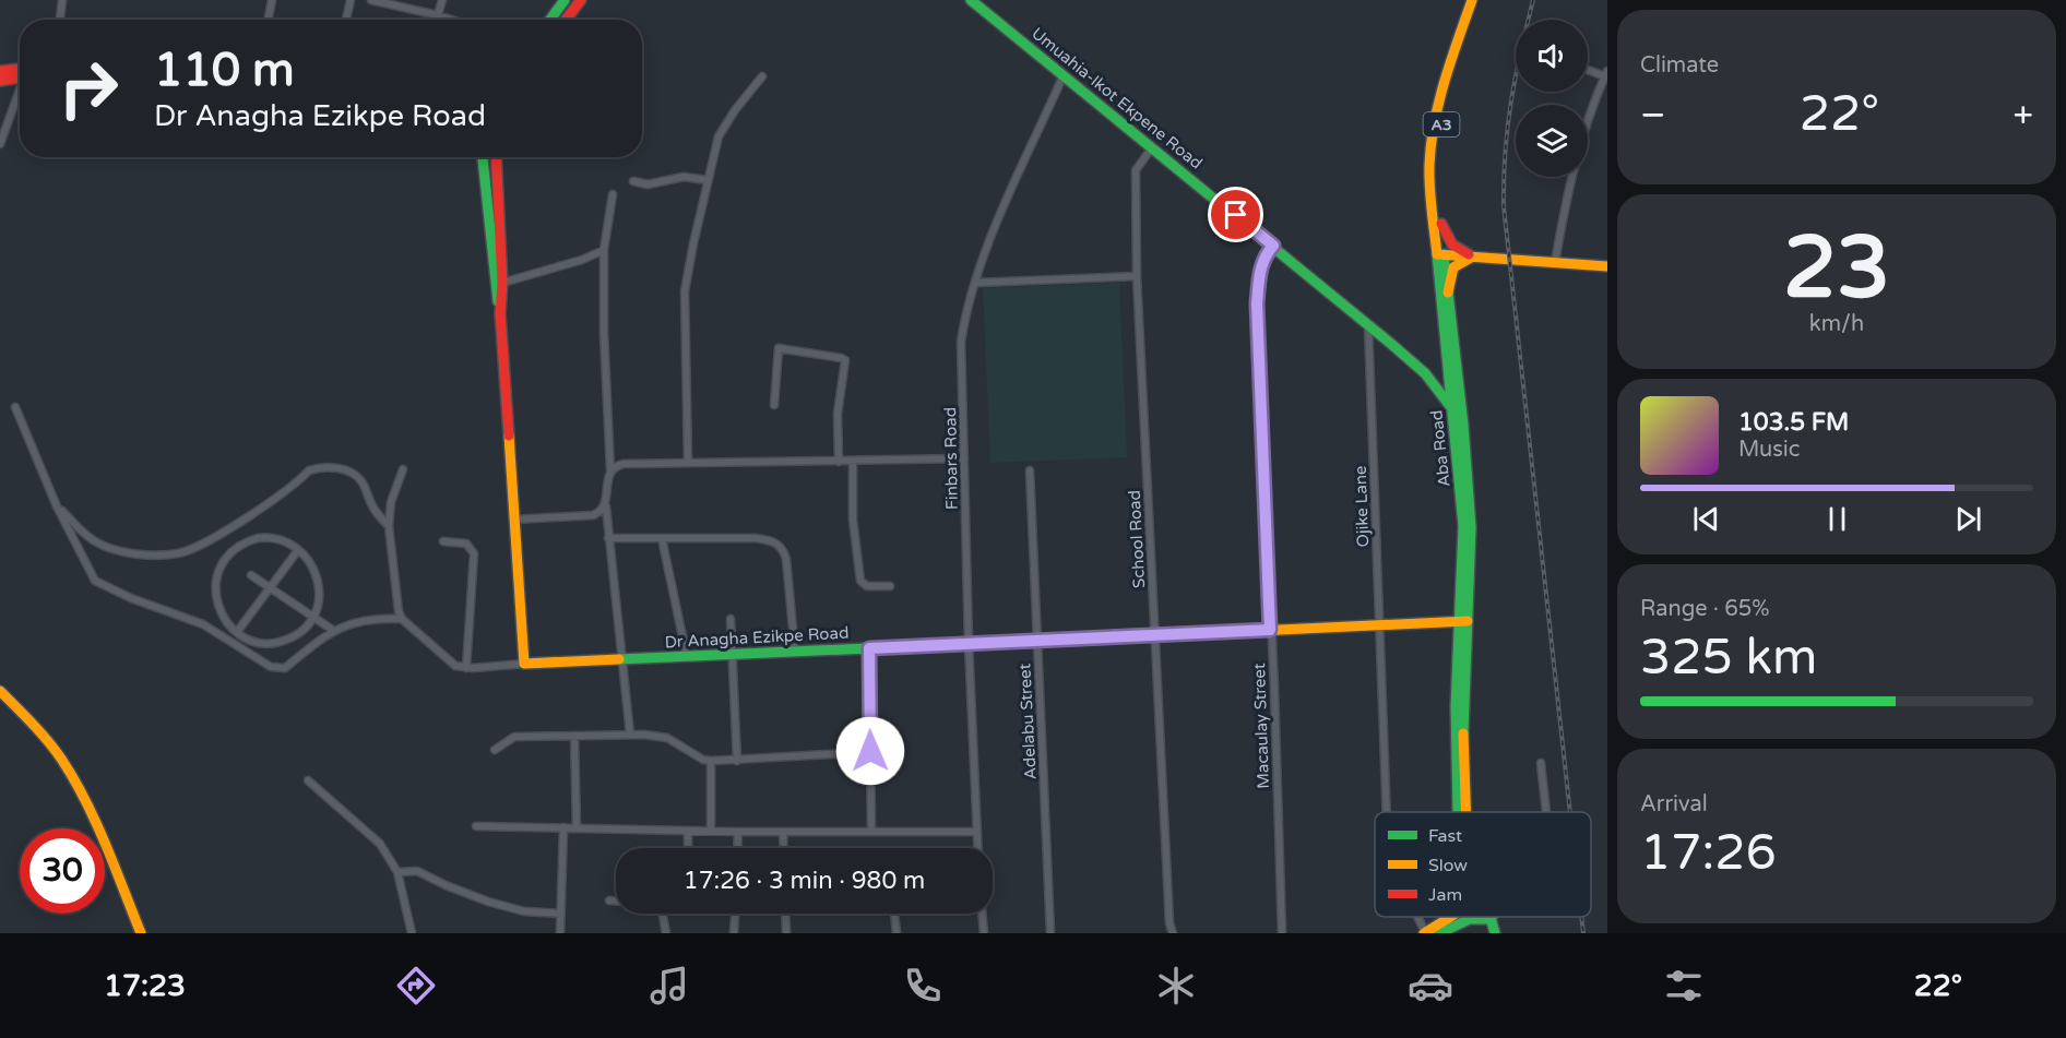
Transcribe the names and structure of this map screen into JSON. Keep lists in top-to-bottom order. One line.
{"streets":{"main road":["Umuahia-Ikot Ekpene Road","A3","Aba Road","Dr Anagha Ezikpe Road"],"street":["Finbars Road","Ojike Lane","School Road","Adelabu Street","Macaulay Street"]},"crossings":[["Umuahia-Ikot Ekpene Road","Finbars Road"],["Umuahia-Ikot Ekpene Road","Ojike Lane"],["Umuahia-Ikot Ekpene Road","School Road"],["Umuahia-Ikot Ekpene Road","Macaulay Street"],["Aba Road","Dr Anagha Ezikpe Road"],["Finbars Road","Dr Anagha Ezikpe Road"],["Ojike Lane","Dr Anagha Ezikpe Road"],["School Road","Dr Anagha Ezikpe Road"],["Dr Anagha Ezikpe Road","Adelabu Street"],["Dr Anagha Ezikpe Road","Macaulay Street"]],"legend":["Fast","Slow","Jam"],"page":{"tile":["Climate",["23","km/h"],["Range · 65%","325 km"],["Arrival","17:26"]],"turn":["110 m","Dr Anagha Ezikpe Road"],"heat":["−","22°","+"],"song":["103.5 FM","Music"],"limit":"30","trip":"17:26 · 3 min · 980 m","tabs":["17:23","22°"]}}
